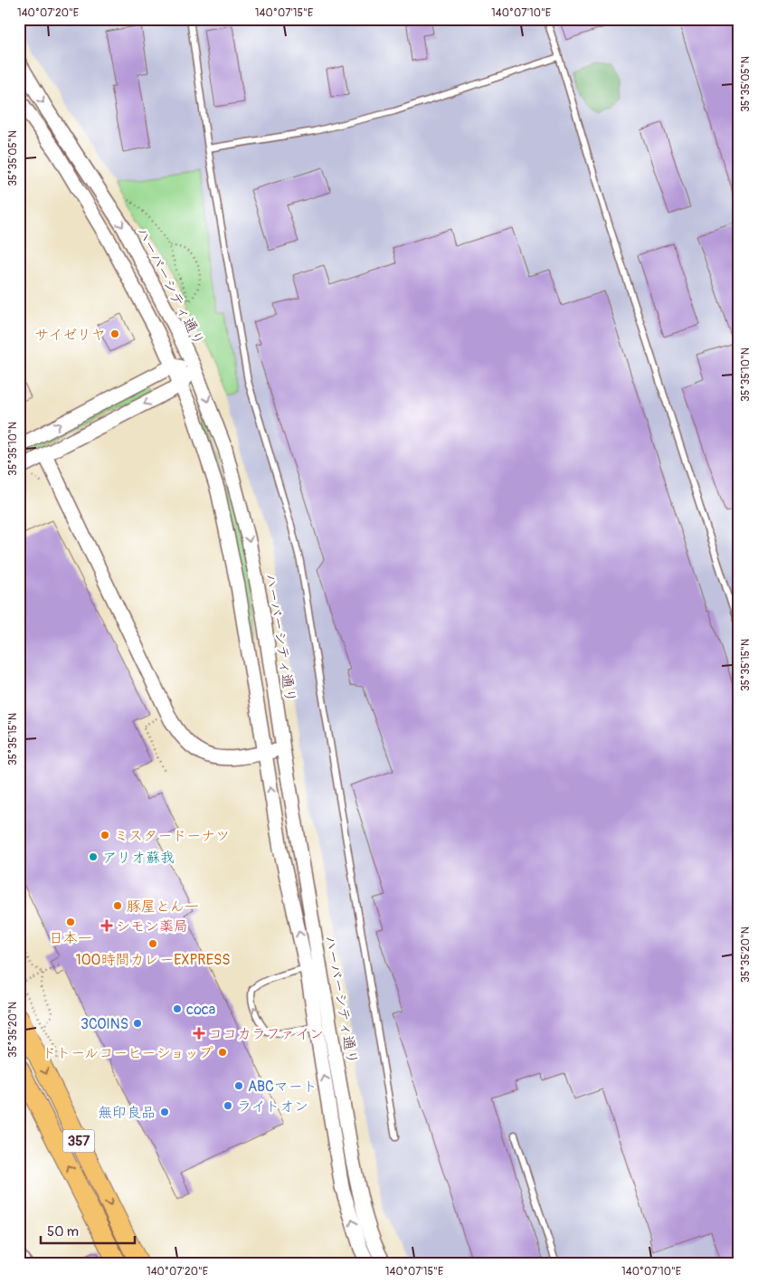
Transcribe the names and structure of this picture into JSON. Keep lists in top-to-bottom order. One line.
{"streets":{"highway":["357"],"street":["ハーバーシティ通り"]},"places":{"other":["サイゼリヤ","ミスタードーナツ","アリオ蘇我","豚屋とん一","日本一","100時間カレーEXPRESS","coca","3COINS","ドトールコーヒーショップ","ABCマート","ライトオン","無印良品"],"health":["シモン薬局","ココカラファイン"]},"scale_bar":"50 m","coordinates":["140°07'20\"E","140°07'15\"E","140°07'10\"E","35°35'05\"N","35°35'10\"N","35°35'15\"N","35°35'20\"N"]}
